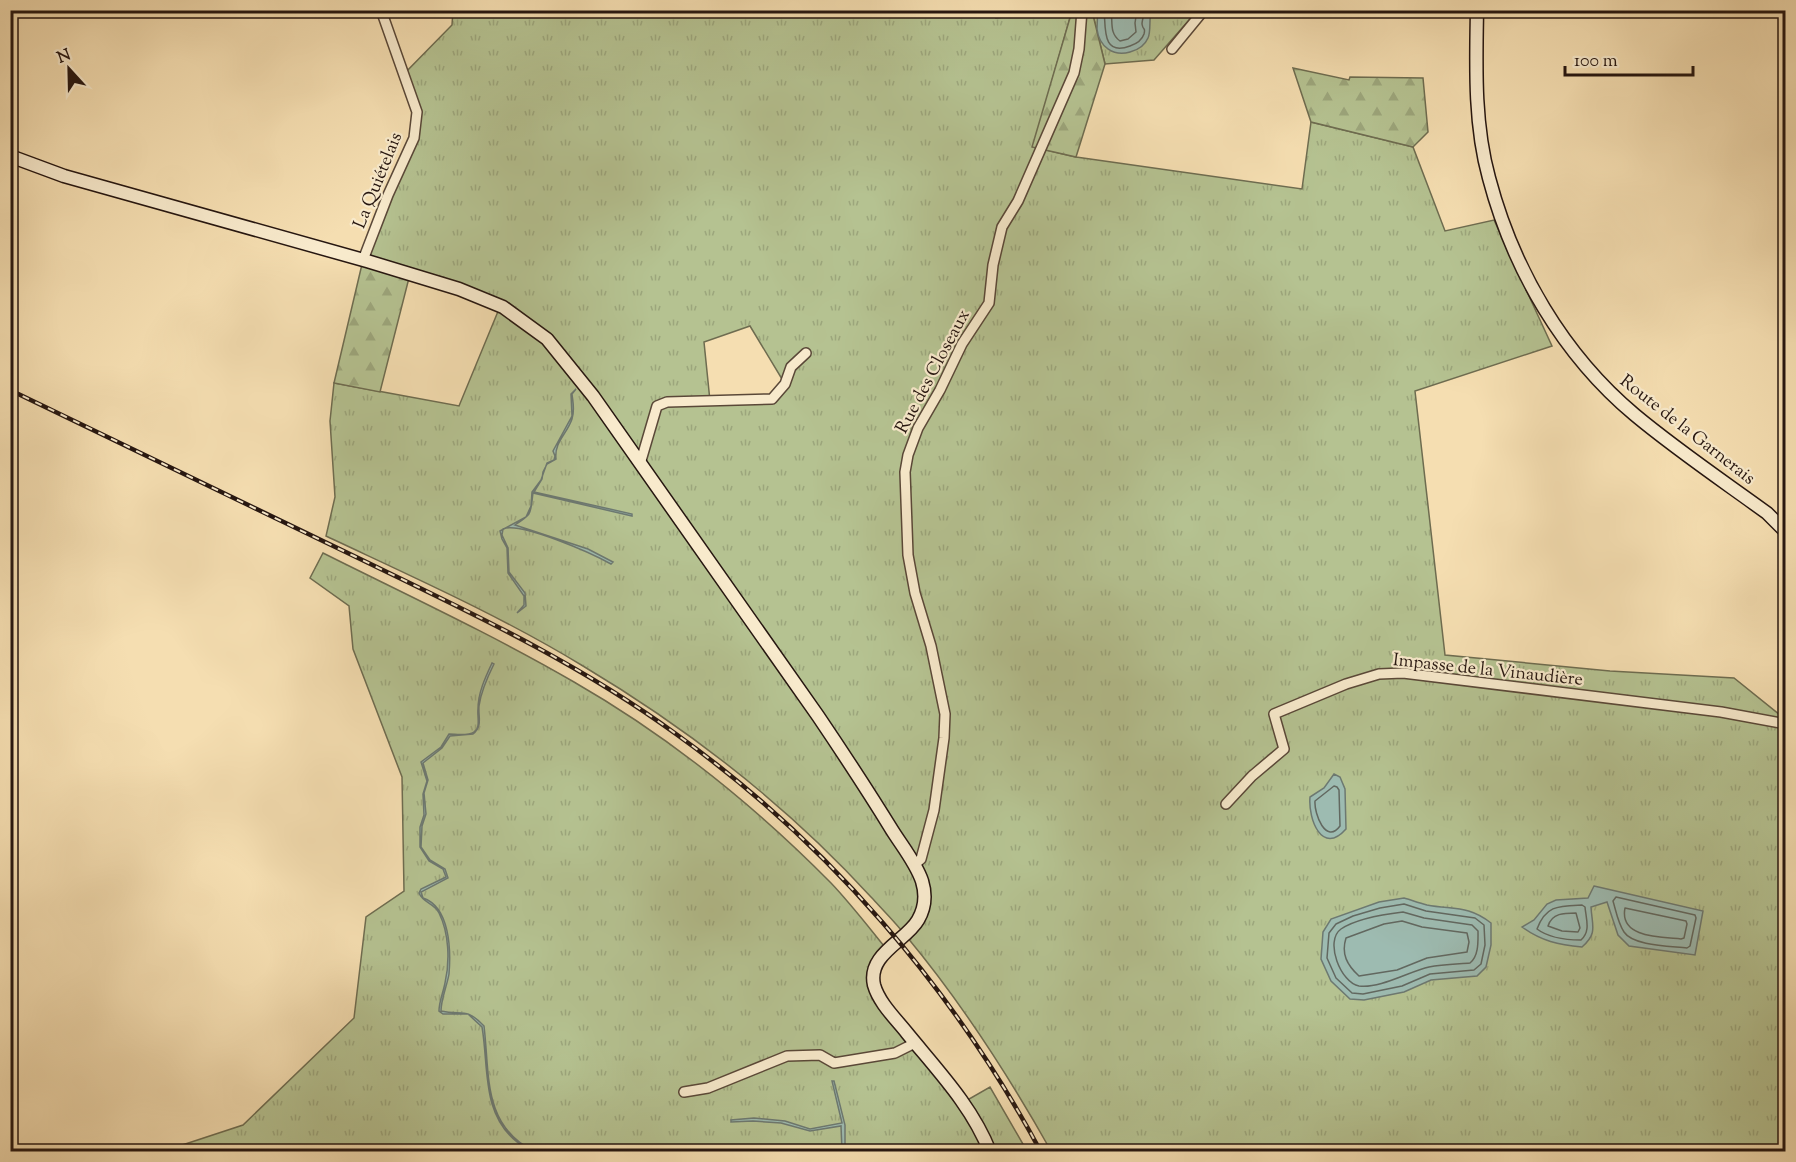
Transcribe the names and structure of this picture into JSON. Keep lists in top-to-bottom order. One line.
{"streets":{"main road":["Route de la Garnerais"],"street":["La Quiételais","Rue des Closeaux","Impasse de la Vinaudière"]},"scale_bar":"100 m","north":"top"}
